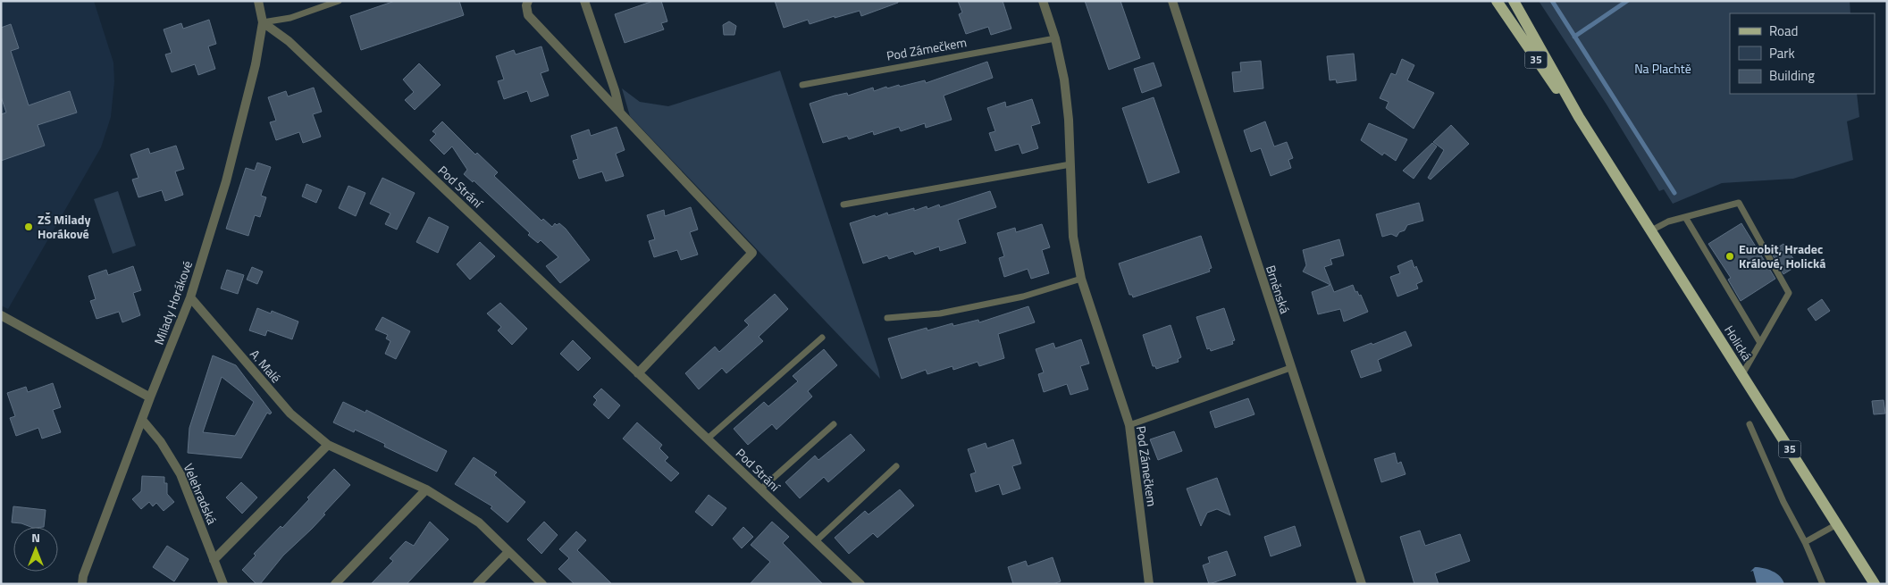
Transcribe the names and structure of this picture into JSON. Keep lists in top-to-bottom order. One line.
{"streets":{"main road":["35","Holická"],"street":["Pod Zámečkem","Pod Strání","Brněnská","Milady Horákové","A. Malé","Velehradská"]},"crossings":[["Pod Strání","Milady Horákové"],["Milady Horákové","A. Malé"],["Milady Horákové","Velehradská"]],"parks":["Na Plachtě"],"places":["ZŠ Milady Horákové","Eurobit, Hradec Králové, Holická"],"legend":["Road","Park","Building"],"north":"top"}
